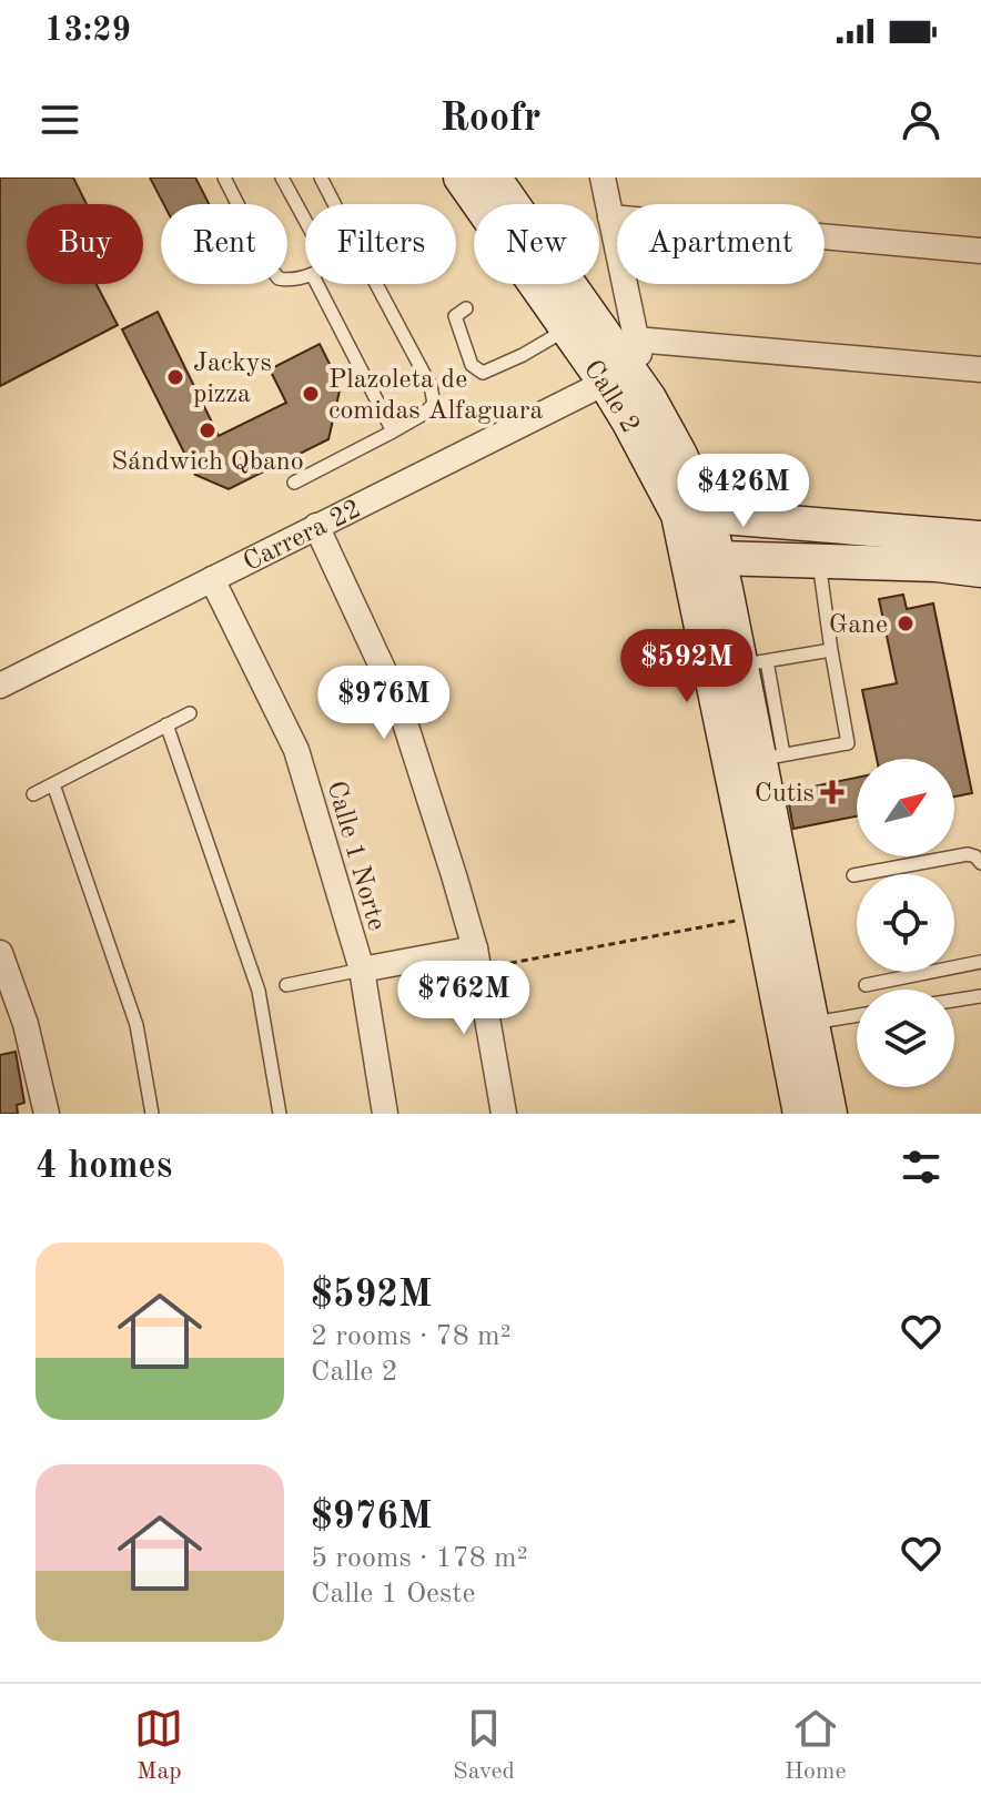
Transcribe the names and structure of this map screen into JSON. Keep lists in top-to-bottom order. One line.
{"streets":{"main road":["Calle 2"],"street":["Carrera 22","Calle 1 Norte"]},"crossings":[["Calle 2","Carrera 22"],["Carrera 22","Calle 1 Norte"]],"places":{"other":["Jackys pizza","Plazoleta de comidas Alfaguara","Sándwich Qbano","Gane"],"health":["Cutis"]},"north":"top right","page":{"status":"13:29","header":"Roofr","chip":["Buy","Rent","Filters","New","Apartment"],"price":["$426M","$592M","$976M","$762M"],"heading":"4 homes","list":[{"name":"$592M","note":"2 rooms · 78 m² · Calle 2"},{"name":"$976M","note":"5 rooms · 178 m² · Calle 1 Oeste"}],"tabs":["Map","Saved","Home"]}}
